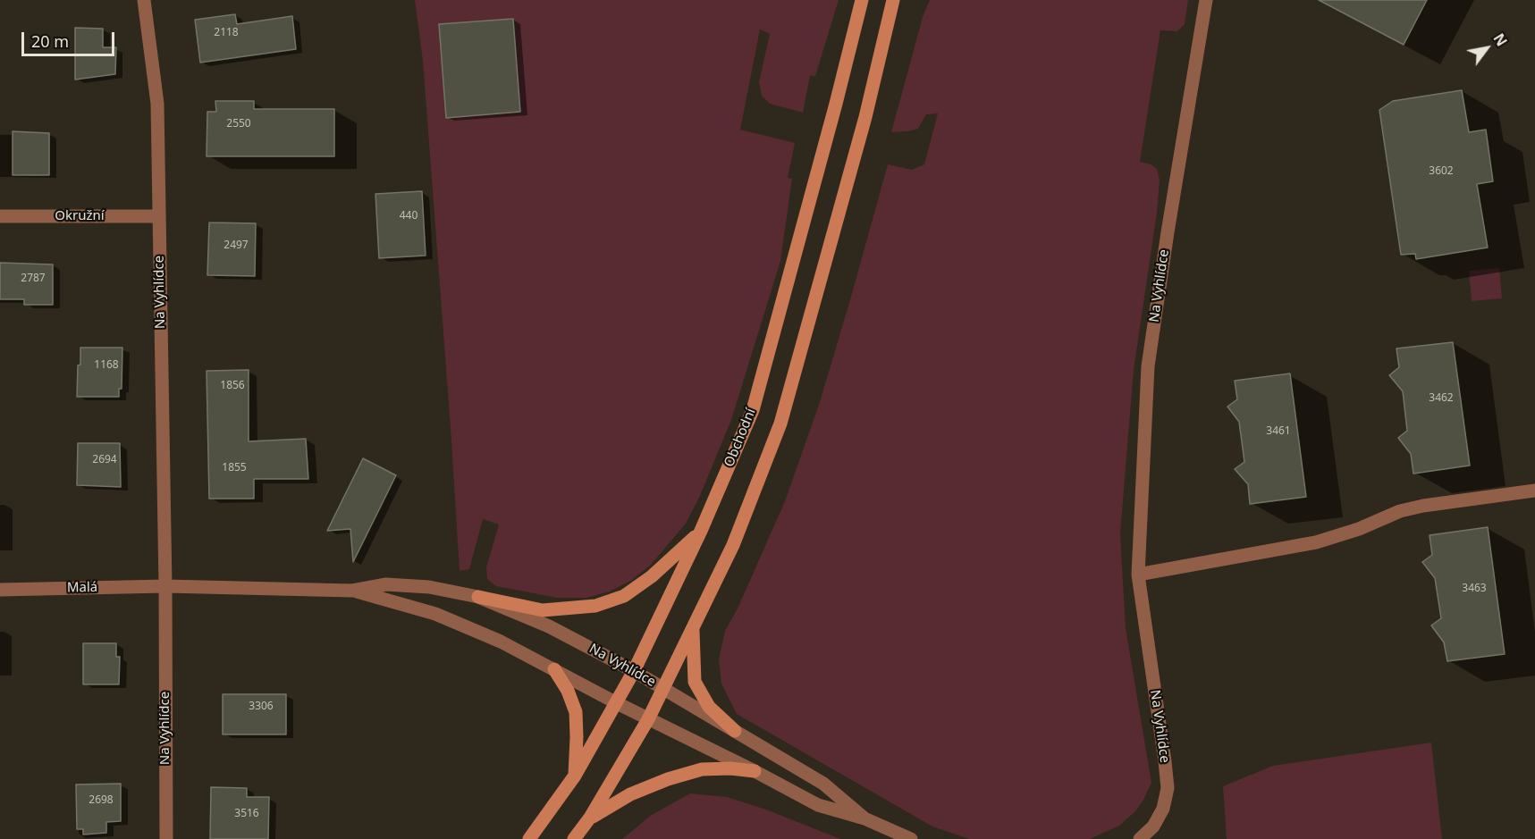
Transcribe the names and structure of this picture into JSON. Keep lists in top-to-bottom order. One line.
{"streets":{"main road":["Obchodní"],"street":["Okružní","Na Vyhlídce","Malá"]},"crossings":[["Okružní","Na Vyhlídce"],["Na Vyhlídce","Obchodní"],["Na Vyhlídce","Malá"]],"house_numbers":["2118","2550","3602","440","2497","2787","1168","1856","3462","3461","2694","1855","3463","3306","2698","3516"],"scale_bar":"20 m","north":"top right"}
